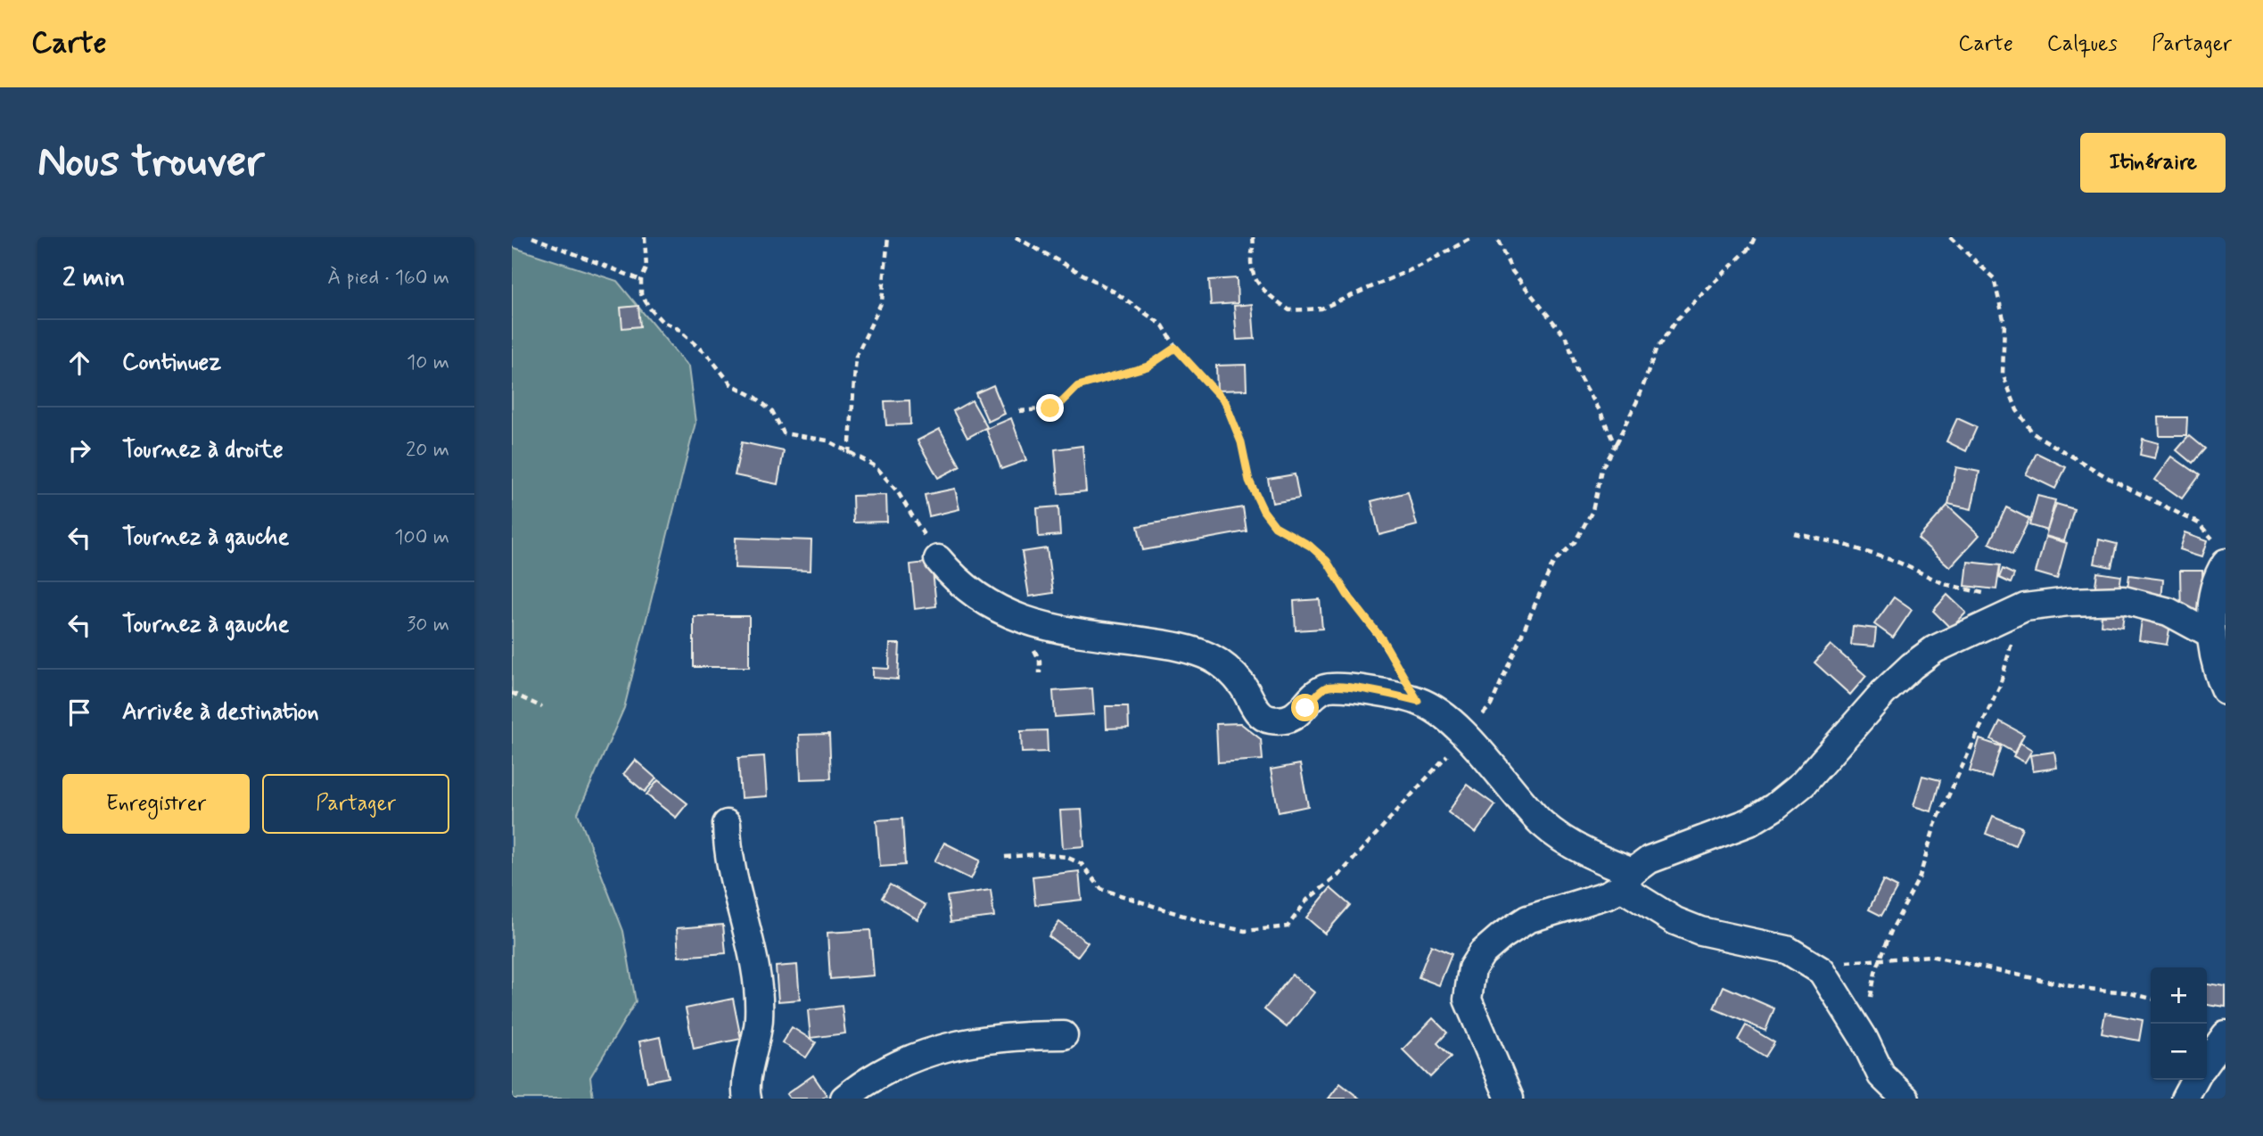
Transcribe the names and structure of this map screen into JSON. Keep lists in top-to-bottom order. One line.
{"page":{"header":"Carte","nav":["Carte","Calques","Partager"],"buttons":["Itinéraire",["Enregistrer","Partager"]],"title":"Nous trouver","heading":["2 min","À pied · 160 m"],"list":[["Continuez","10 m"],["Tournez à droite","20 m"],["Tournez à gauche","100 m"],["Tournez à gauche","30 m"],"Arrivée à destination"],"map_buttons":["+","−"]}}
